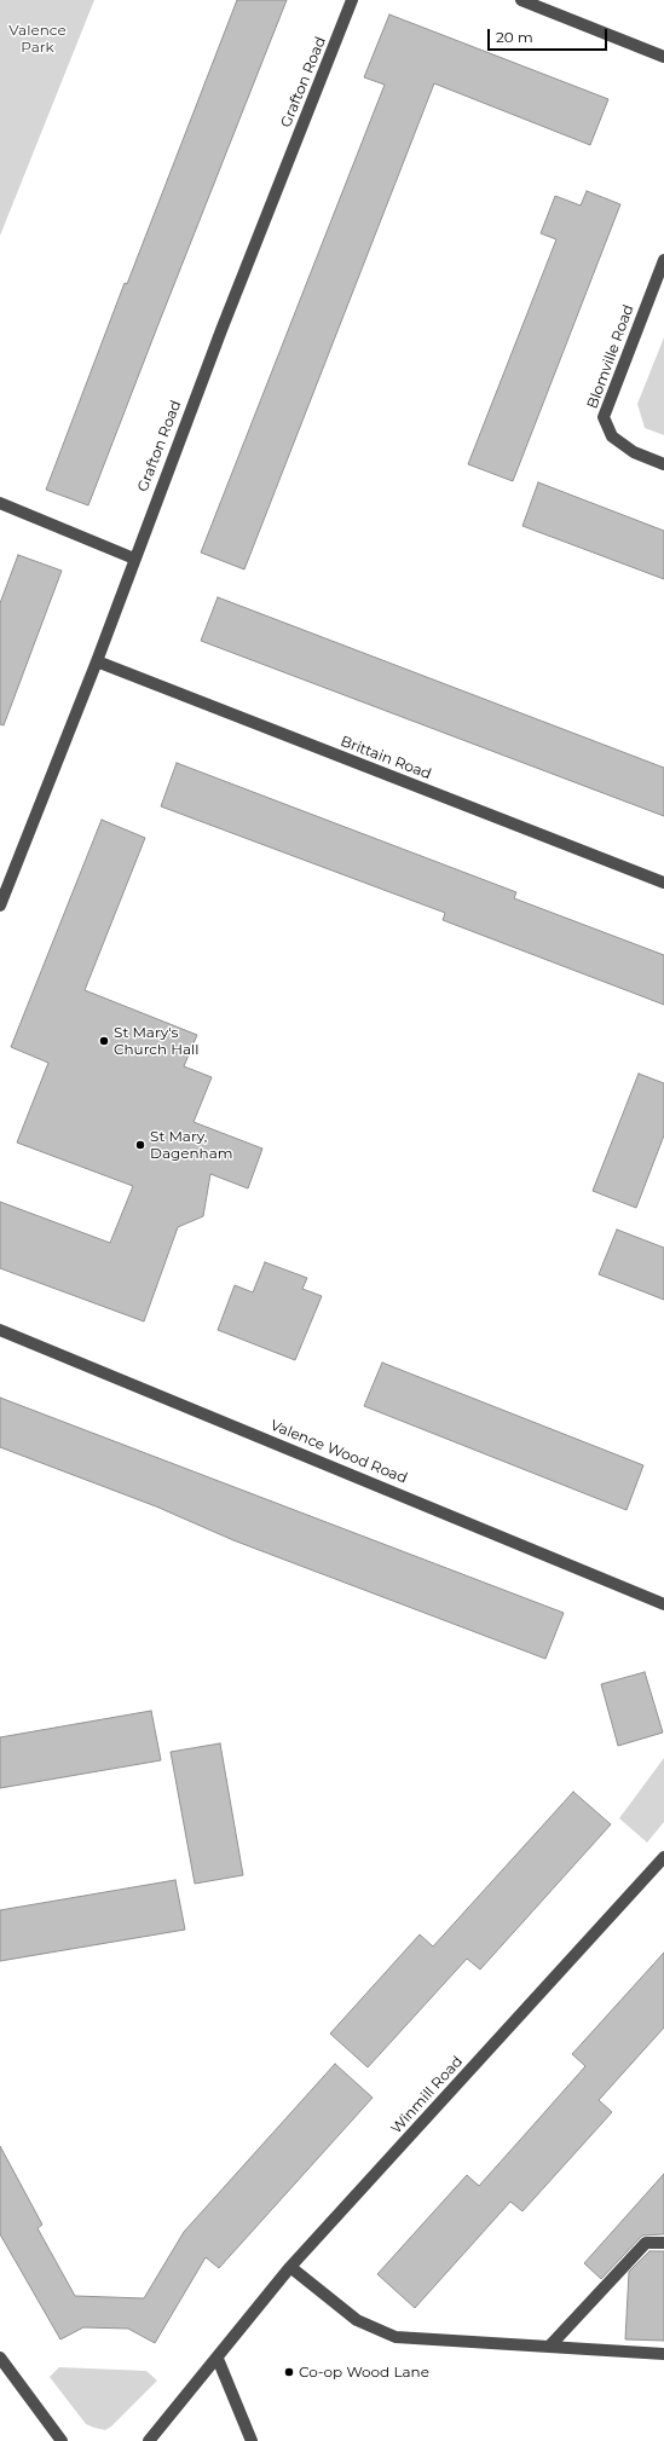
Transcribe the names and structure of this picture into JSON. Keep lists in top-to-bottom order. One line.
{"streets":{"street":["Grafton Road","Blomville Road","Brittain Road","Valence Wood Road","Winmill Road"]},"crossings":[["Grafton Road","Brittain Road"]],"parks":["Valence Park"],"places":["St Mary's Church Hall","St Mary, Dagenham","Co-op Wood Lane"],"scale_bar":"20 m"}
